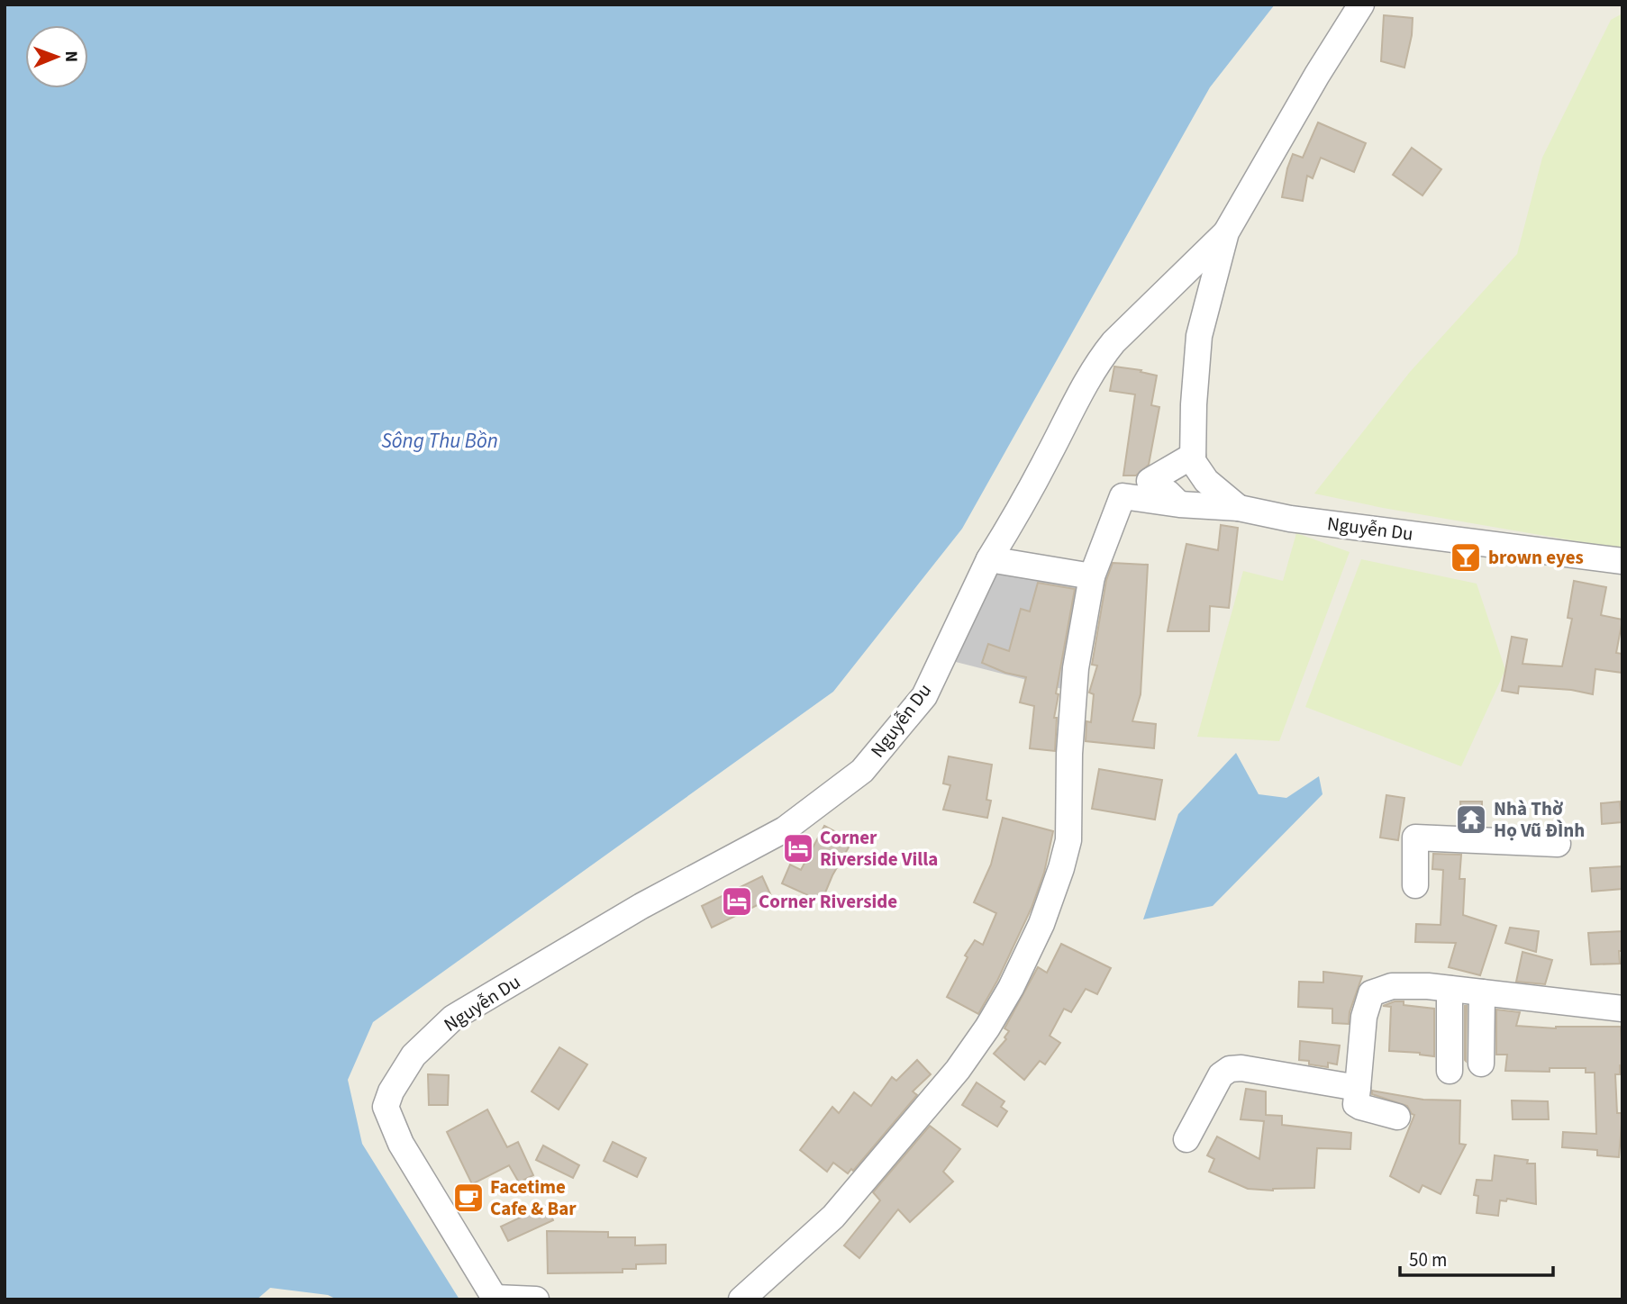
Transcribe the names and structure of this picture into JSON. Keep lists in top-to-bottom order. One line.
{"streets":{"street":["Nguyễn Du"]},"water":["Sông Thu Bồn"],"places":{"bar":["brown eyes"],"temple":["Nhà Thờ Họ Vũ ĐÌnh"],"hotel":["Corner Riverside Villa","Corner Riverside"],"cafe":["Facetime Cafe & Bar"]},"scale_bar":"50 m","north":"right"}
